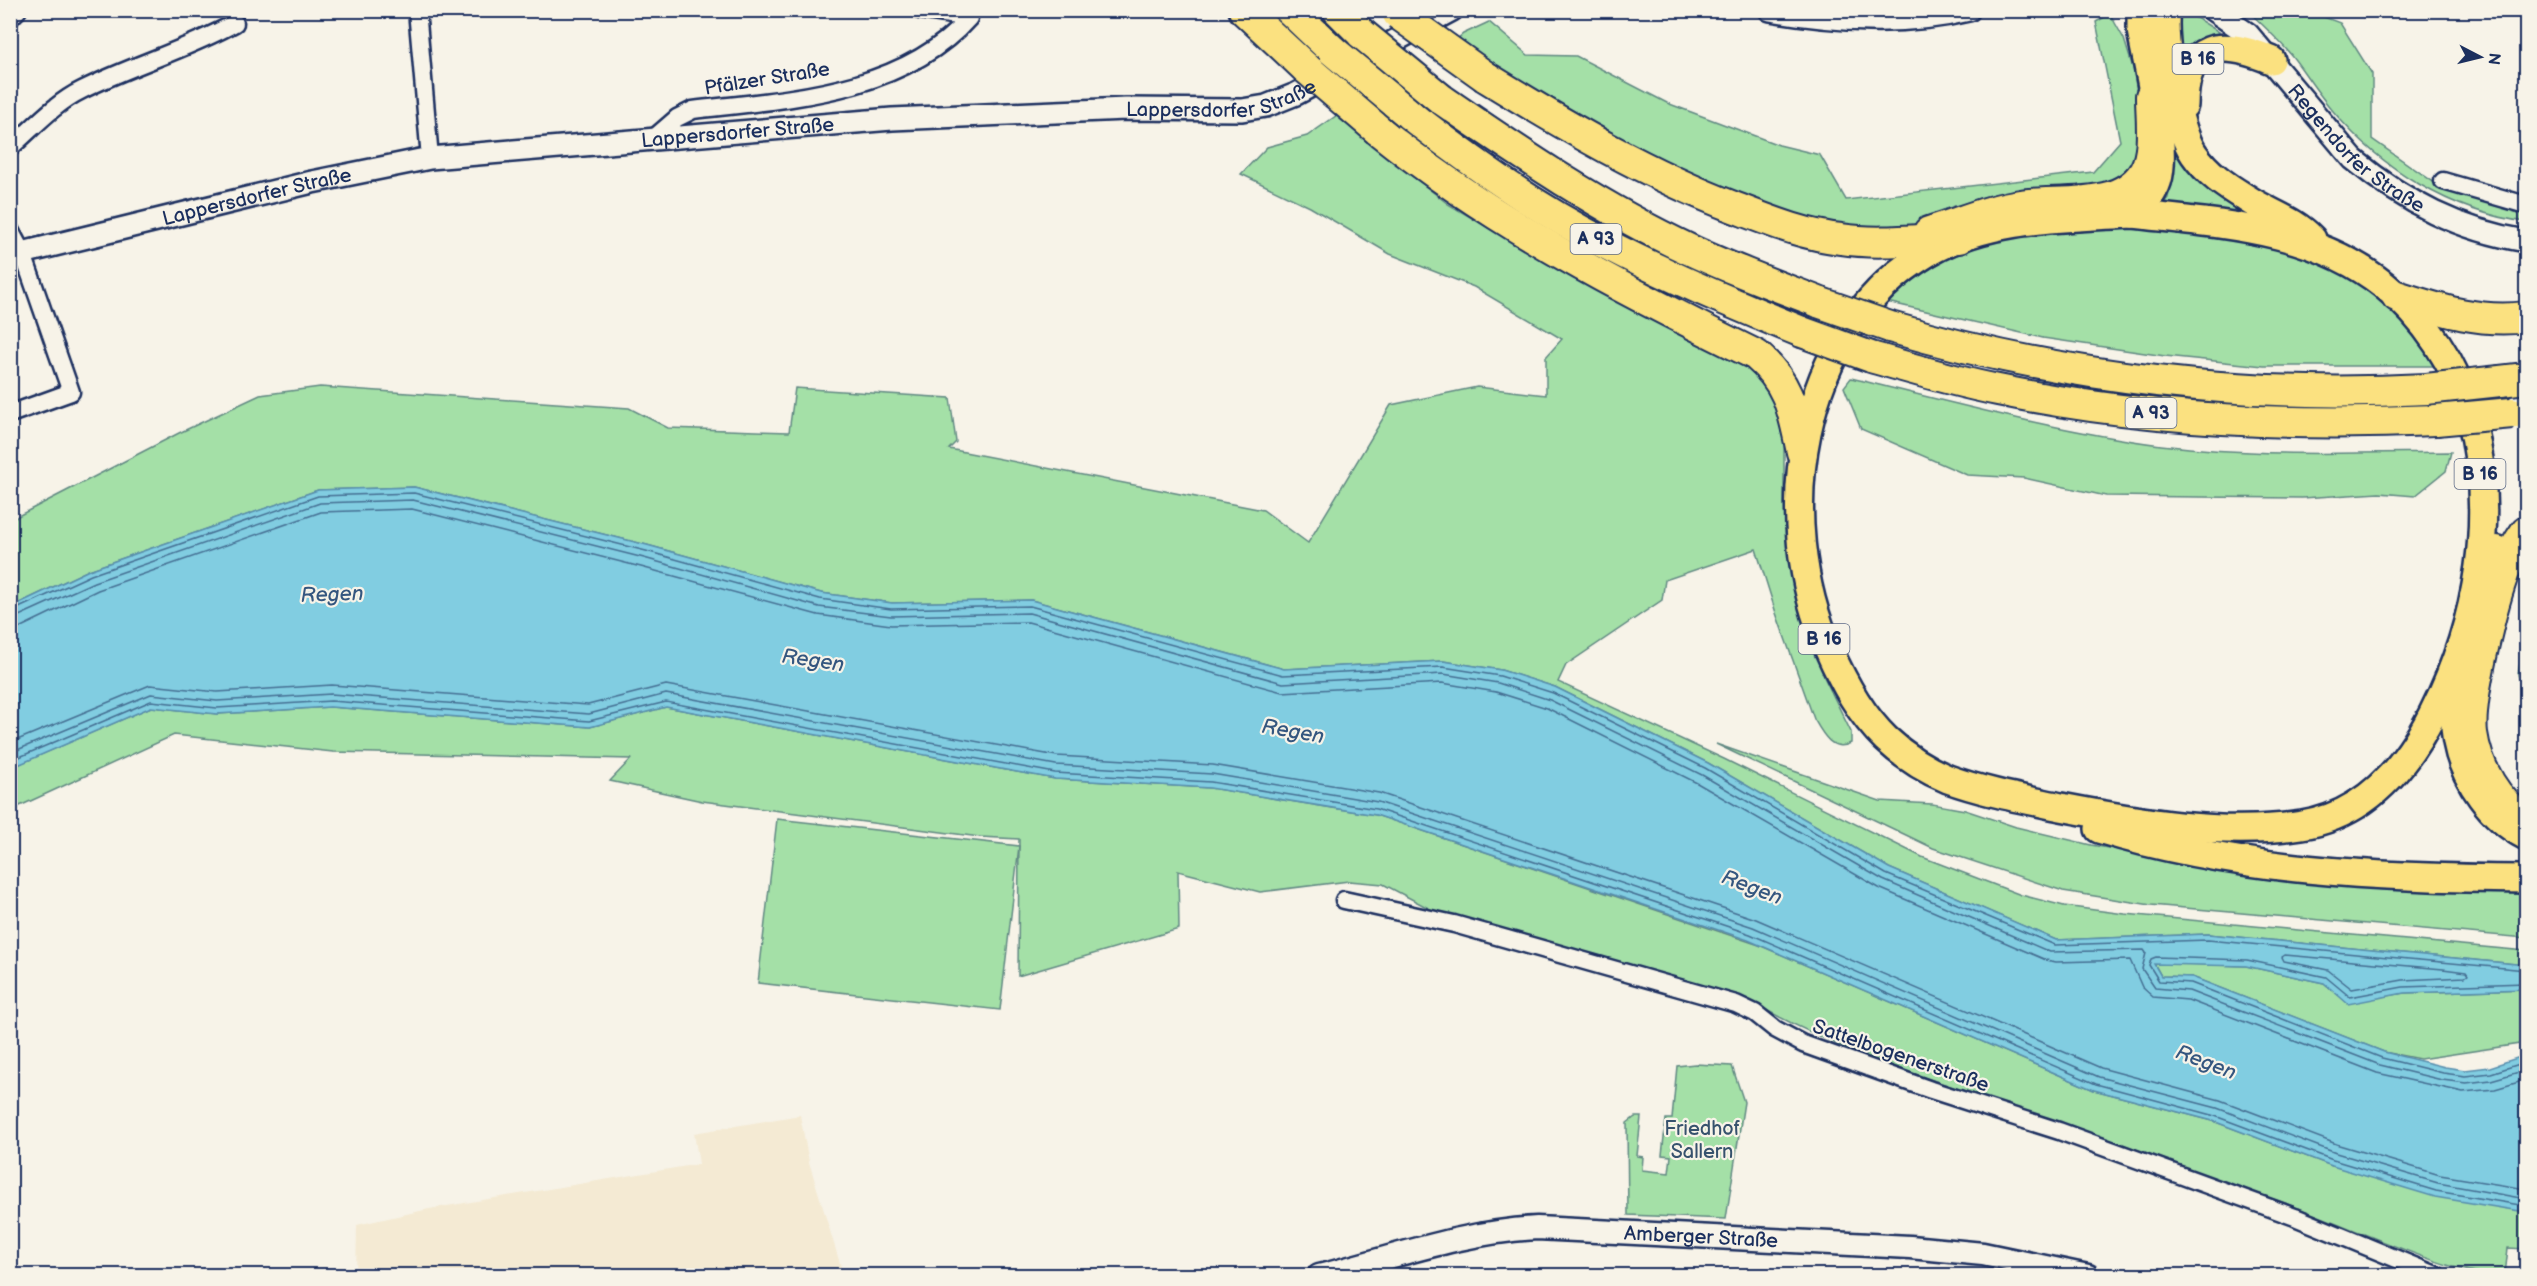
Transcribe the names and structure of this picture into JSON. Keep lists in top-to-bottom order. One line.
{"streets":{"highway":["B 16","A 93"],"main road":["Amberger Straße"],"street":["Pfälzer Straße","Lappersdorfer Straße","Regendorfer Straße","Sattelbogenerstraße"]},"crossings":[["B 16","Regendorfer Straße"],["Pfälzer Straße","Lappersdorfer Straße"]],"water":["Regen"],"parks":["Friedhof Sallern"],"north":"right"}
